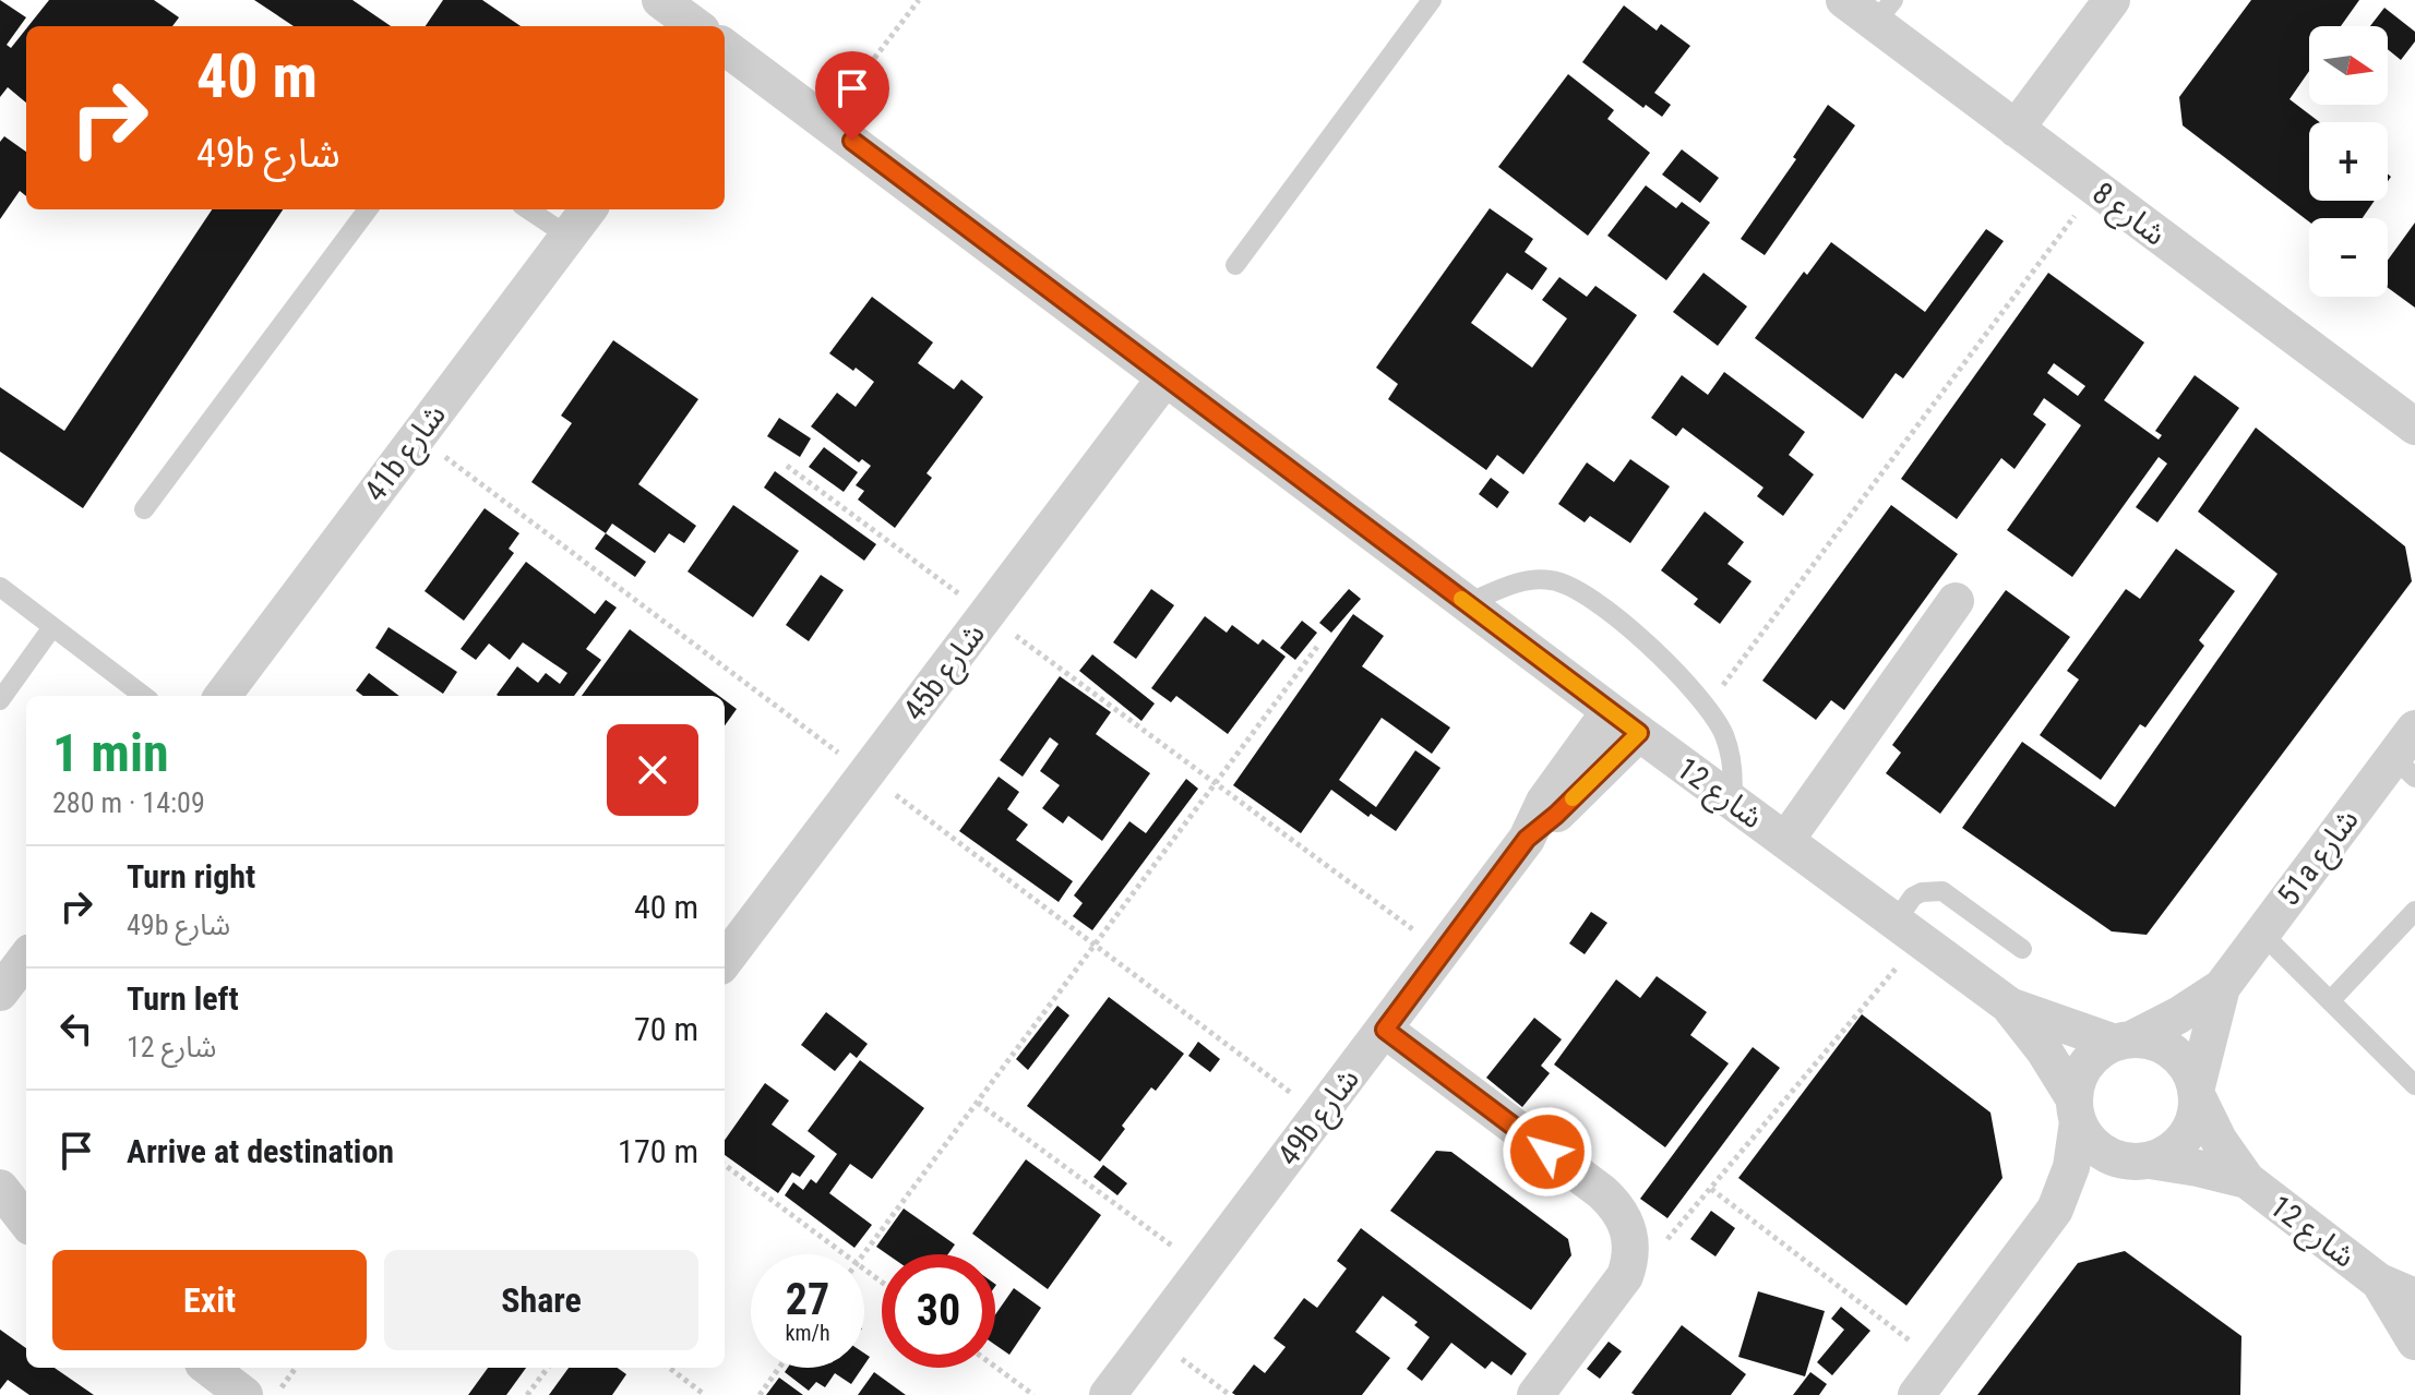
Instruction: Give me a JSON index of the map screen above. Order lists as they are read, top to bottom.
{
  "streets": {
    "street": [
      "شارع 8",
      "41b شارع",
      "45b شارع",
      "شارع 12",
      "51a شارع",
      "49b شارع"
    ]
  },
  "crossings": [
    ["45b شارع", "شارع 12"],
    ["شارع 12", "51a شارع"],
    ["شارع 12", "49b شارع"]
  ],
  "north": "right",
  "page": {
    "map_buttons": ["+", "−"],
    "turn": ["40 m", "49b شارع"],
    "heading": ["1 min", "280 m · 14:09"],
    "list": [
      {
        "name": "Turn right",
        "note": "49b شارع",
        "value": "40 m"
      },
      {
        "name": "Turn left",
        "note": "شارع 12",
        "value": "70 m"
      },
      {
        "name": "Arrive at destination",
        "value": "170 m"
      }
    ],
    "buttons": ["Exit", "Share"],
    "speed": "27 km/h",
    "limit": "30"
  }
}
